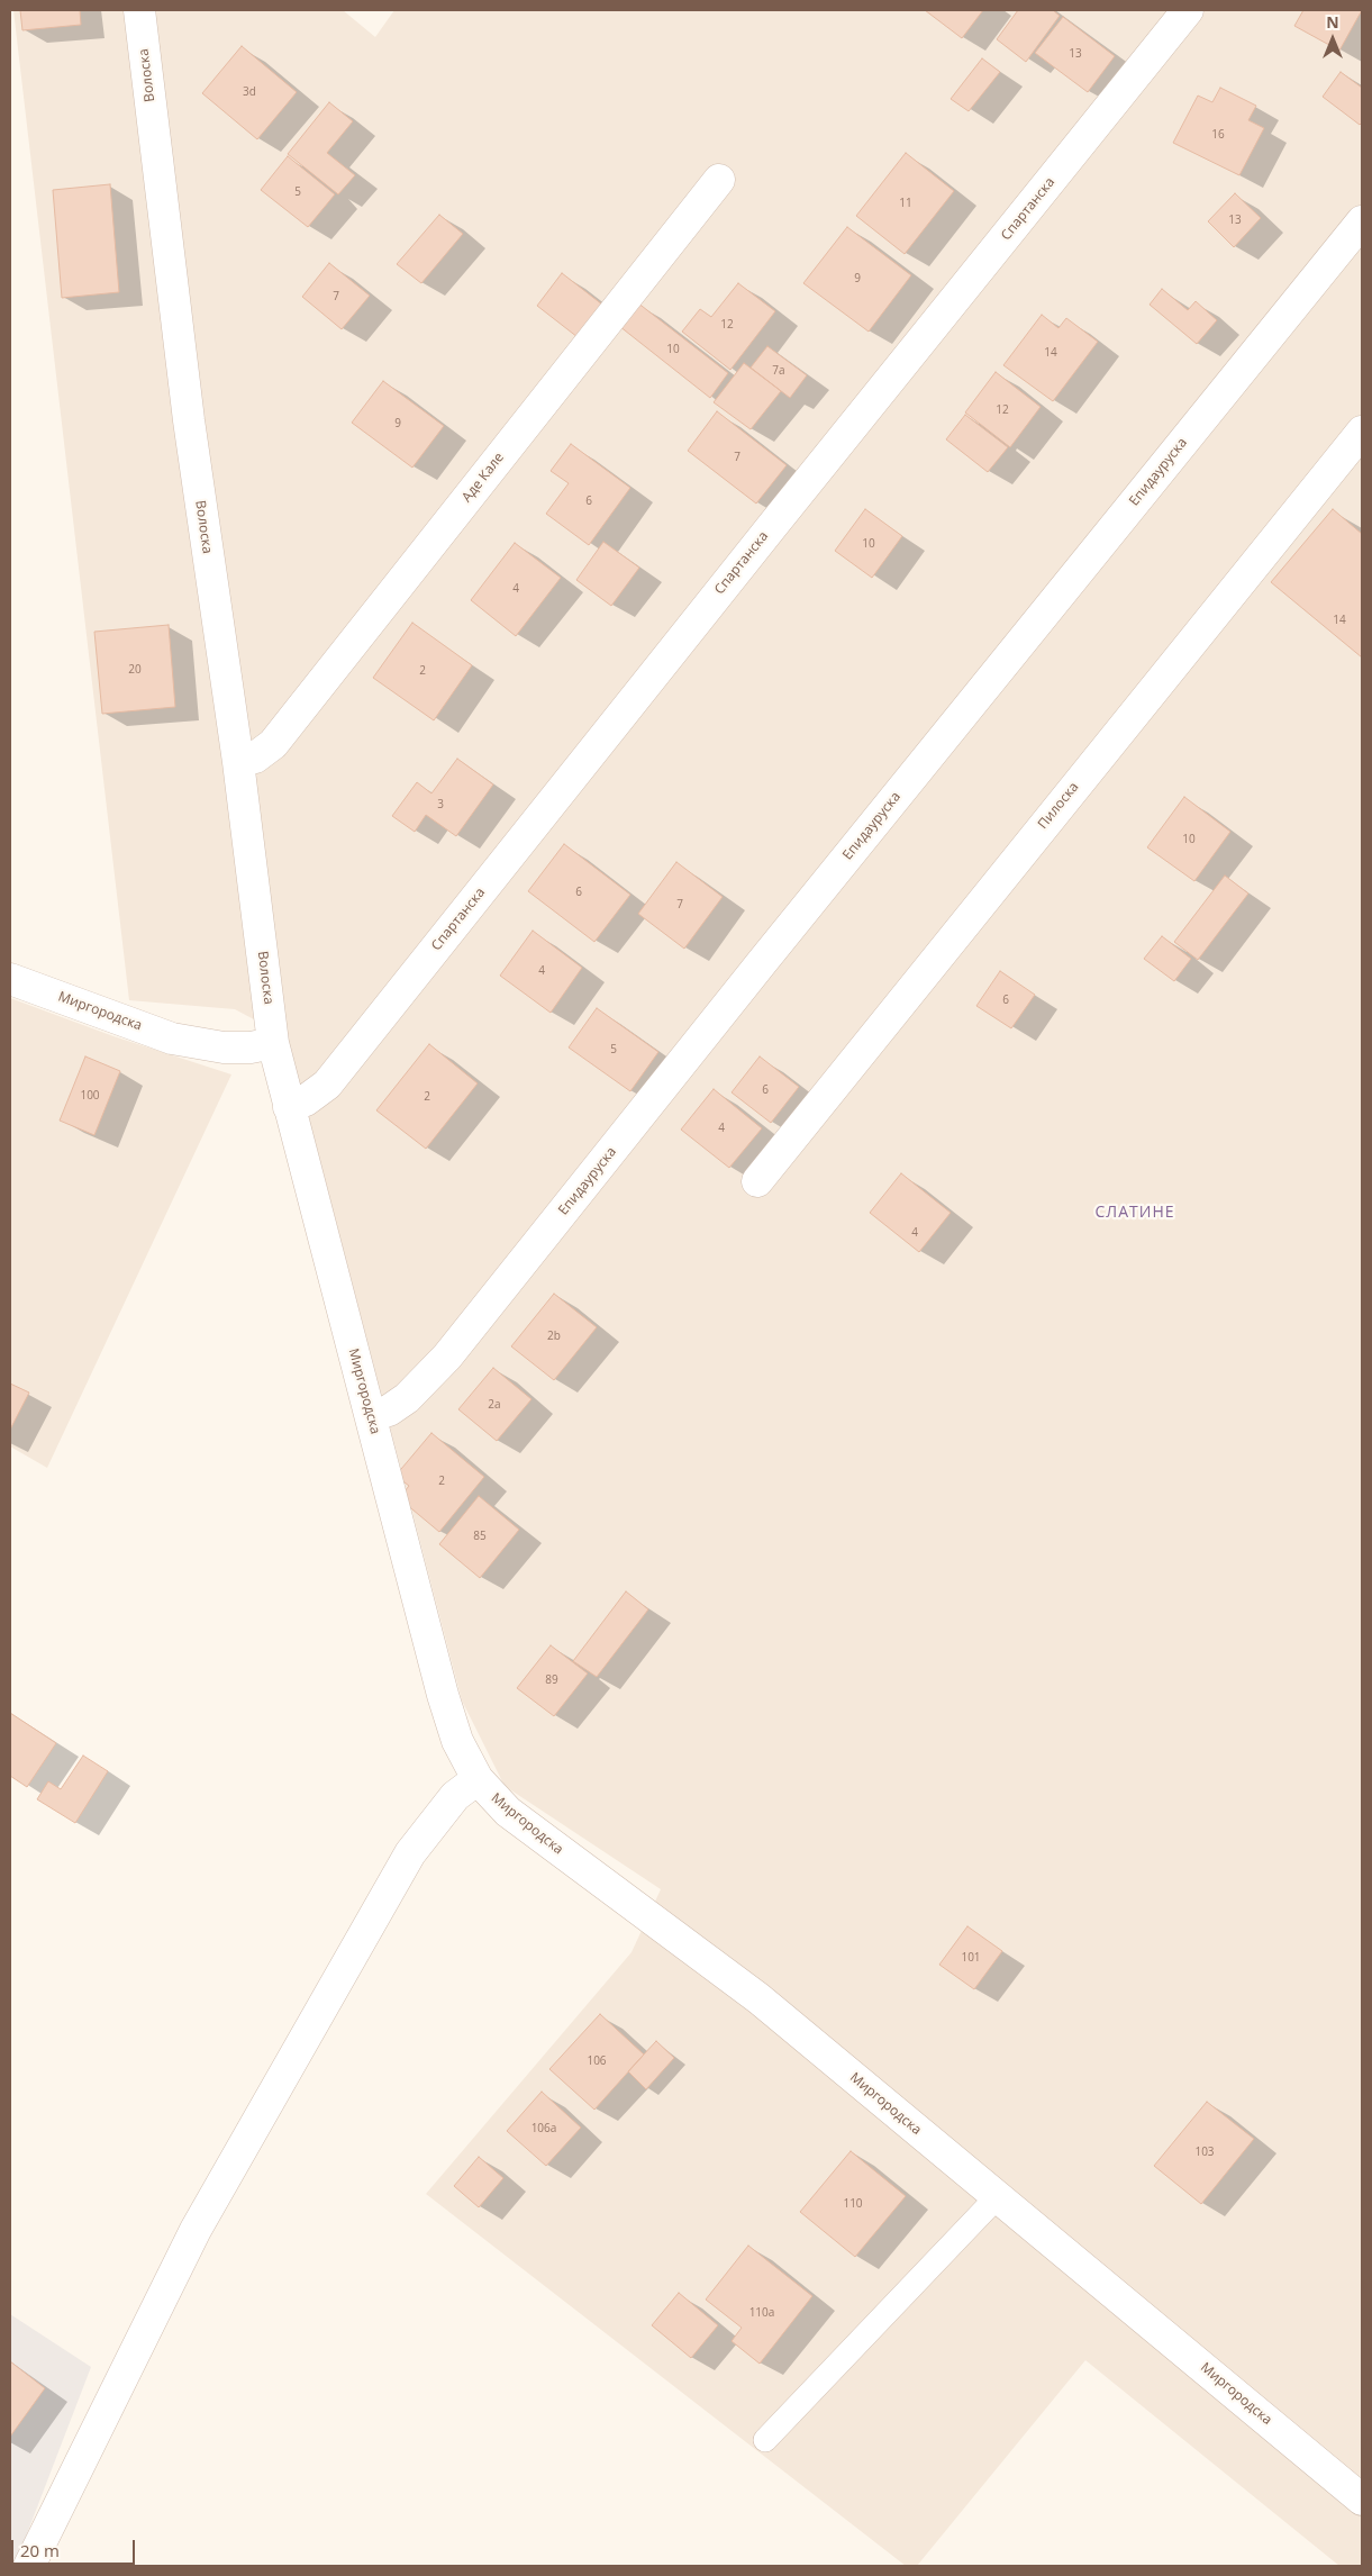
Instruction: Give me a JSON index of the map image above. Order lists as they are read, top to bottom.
{
  "streets": {
    "street": [
      "Волоска",
      "Спартанска",
      "Епидауруска",
      "Аде Кале",
      "Пилоска",
      "Миргородска"
    ]
  },
  "crossings": [
    ["Волоска", "Аде Кале"],
    ["Волоска", "Миргородска"],
    ["Спартанска", "Миргородска"],
    ["Епидауруска", "Миргородска"]
  ],
  "districts": ["СЛАТИНЕ"],
  "house_numbers": [
    "13",
    "3d",
    "16",
    "5",
    "11",
    "13",
    "9",
    "7",
    "12",
    "10",
    "14",
    "7a",
    "12",
    "9",
    "7",
    "6",
    "10",
    "4",
    "14",
    "20",
    "2",
    "3",
    "10",
    "6",
    "7",
    "4",
    "6",
    "5",
    "6",
    "100",
    "2",
    "4",
    "4",
    "2b",
    "2a",
    "2",
    "85",
    "89",
    "101",
    "106",
    "106a",
    "103",
    "110",
    "110a"
  ],
  "scale_bar": "20 m",
  "north": "top"
}
